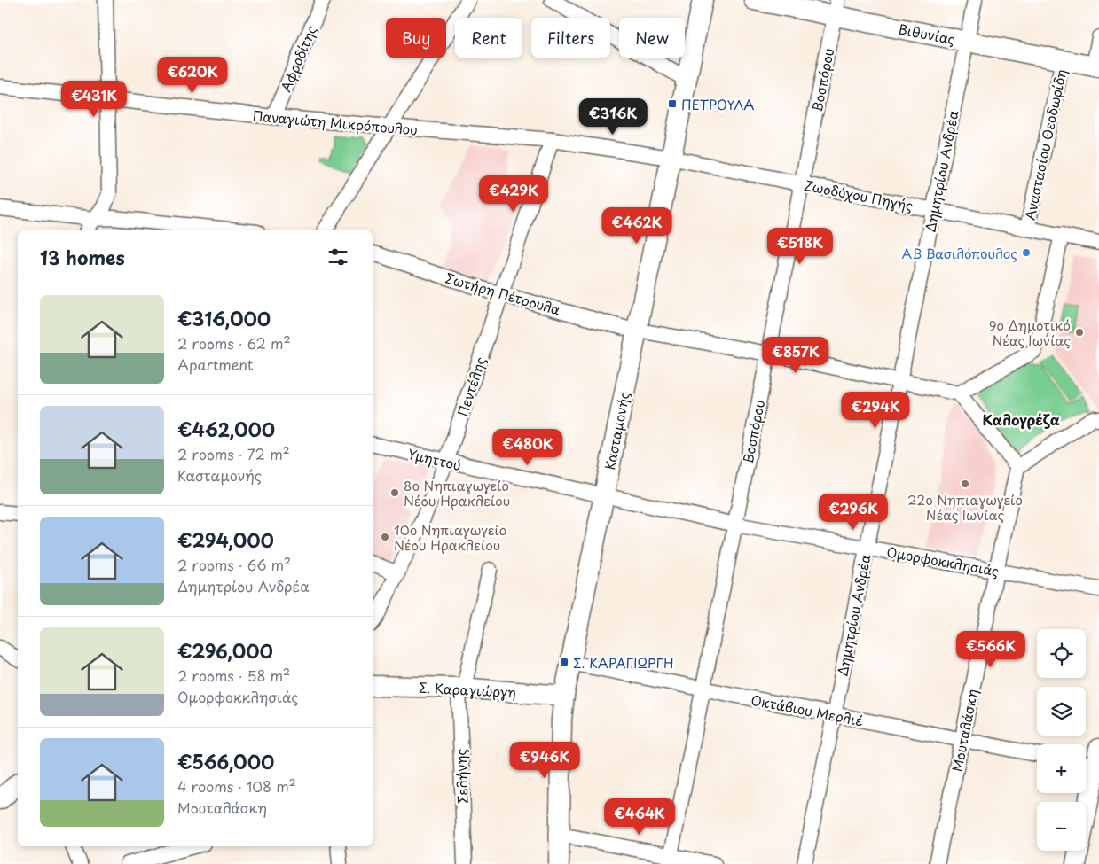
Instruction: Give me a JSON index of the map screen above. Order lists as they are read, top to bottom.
{
  "streets": {
    "street": [
      "Βιθυνίας",
      "Αφροδίτης",
      "Βοσπόρου",
      "Παναγιώτη Μικρόπουλου",
      "Αναστασίου Θεοδωρίδη",
      "Δημητρίου Ανδρέα",
      "Ζωοδόχου Πηγής",
      "Σωτήρη Πέτρουλα",
      "Πεντέλης",
      "Κασταμονής",
      "Υμηττού",
      "Ομορφοκκλησιάς",
      "Σ. Καραγιώργη",
      "Οκτάβιου Μερλιέ",
      "Μουταλάσκη",
      "Σελήνης"
    ]
  },
  "crossings": [
    ["Βιθυνίας", "Βοσπόρου"],
    ["Βιθυνίας", "Αναστασίου Θεοδωρίδη"],
    ["Βιθυνίας", "Δημητρίου Ανδρέα"],
    ["Αφροδίτης", "Παναγιώτη Μικρόπουλου"],
    ["Βοσπόρου", "Ζωοδόχου Πηγής"],
    ["Βοσπόρου", "Σωτήρη Πέτρουλα"],
    ["Βοσπόρου", "Ομορφοκκλησιάς"],
    ["Βοσπόρου", "Οκτάβιου Μερλιέ"],
    ["Παναγιώτη Μικρόπουλου", "Ζωοδόχου Πηγής"],
    ["Παναγιώτη Μικρόπουλου", "Πεντέλης"],
    ["Παναγιώτη Μικρόπουλου", "Κασταμονής"],
    ["Αναστασίου Θεοδωρίδη", "Ζωοδόχου Πηγής"],
    ["Δημητρίου Ανδρέα", "Ζωοδόχου Πηγής"],
    ["Δημητρίου Ανδρέα", "Σωτήρη Πέτρουλα"],
    ["Δημητρίου Ανδρέα", "Ομορφοκκλησιάς"],
    ["Δημητρίου Ανδρέα", "Οκτάβιου Μερλιέ"],
    ["Ζωοδόχου Πηγής", "Κασταμονής"],
    ["Σωτήρη Πέτρουλα", "Πεντέλης"],
    ["Σωτήρη Πέτρουλα", "Κασταμονής"],
    ["Πεντέλης", "Υμηττού"],
    ["Κασταμονής", "Υμηττού"],
    ["Κασταμονής", "Ομορφοκκλησιάς"],
    ["Κασταμονής", "Σ. Καραγιώργη"],
    ["Κασταμονής", "Οκτάβιου Μερλιέ"],
    ["Υμηττού", "Ομορφοκκλησιάς"],
    ["Ομορφοκκλησιάς", "Μουταλάσκη"],
    ["Σ. Καραγιώργη", "Σελήνης"],
    ["Οκτάβιου Μερλιέ", "Μουταλάσκη"]
  ],
  "districts": ["Καλογρέζα"],
  "places": {
    "transit": ["ΠΕΤΡΟΥΛΑ", "Σ. ΚΑΡΑΓΙΩΡΓΗ"],
    "other": [
      "ΑΒ Βασιλόπουλος",
      "9ο Δημοτικό Νέας Ιωνίας",
      "22ο Νηπιαγωγείο Νέας Ιωνίας",
      "8ο Νηπιαγωγείο Νέου Ηρακλείου",
      "10ο Νηπιαγωγείο Νέου Ηρακλείου"
    ]
  },
  "page": {
    "chip": [
      "Buy",
      "Rent",
      "Filters",
      "New"
    ],
    "price": [
      "€620K",
      "€431K",
      "€316K",
      "€429K",
      "€462K",
      "€518K",
      "€857K",
      "€294K",
      "€480K",
      "€296K",
      "€566K",
      "€946K",
      "€464K"
    ],
    "heading": "13 homes",
    "list": [
      {
        "name": "€316,000",
        "note": "2 rooms · 62 m² · Apartment"
      },
      {
        "name": "€462,000",
        "note": "2 rooms · 72 m² · Κασταμονής"
      },
      {
        "name": "€294,000",
        "note": "2 rooms · 66 m² · Δημητρίου Ανδρέα"
      },
      {
        "name": "€296,000",
        "note": "2 rooms · 58 m² · Ομορφοκκλησιάς"
      },
      {
        "name": "€566,000",
        "note": "4 rooms · 108 m² · Μουταλάσκη"
      }
    ],
    "map_buttons": ["+", "−"]
  }
}
